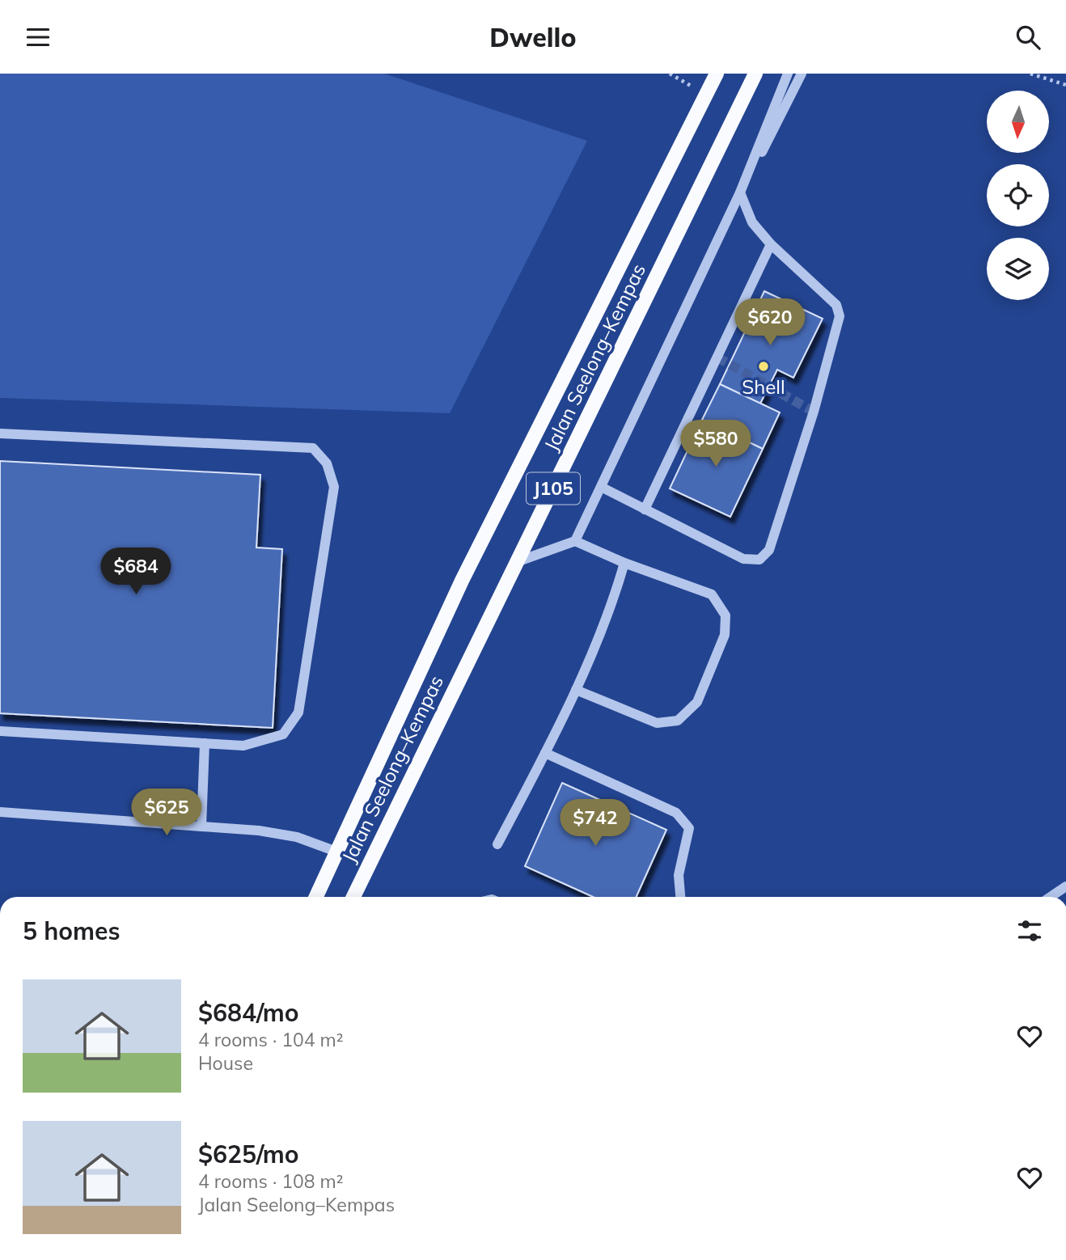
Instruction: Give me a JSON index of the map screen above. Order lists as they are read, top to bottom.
{
  "streets": {
    "main road": ["Jalan Seelong–Kempas", "J105"]
  },
  "places": ["Shell"],
  "north": "bottom",
  "page": {
    "header": "Dwello",
    "price": [
      "$620",
      "$580",
      "$684",
      "$625",
      "$742"
    ],
    "heading": "5 homes",
    "list": [
      {
        "name": "$684/mo",
        "note": "4 rooms · 104 m² · House"
      },
      {
        "name": "$625/mo",
        "note": "4 rooms · 108 m² · Jalan Seelong–Kempas"
      }
    ]
  }
}
